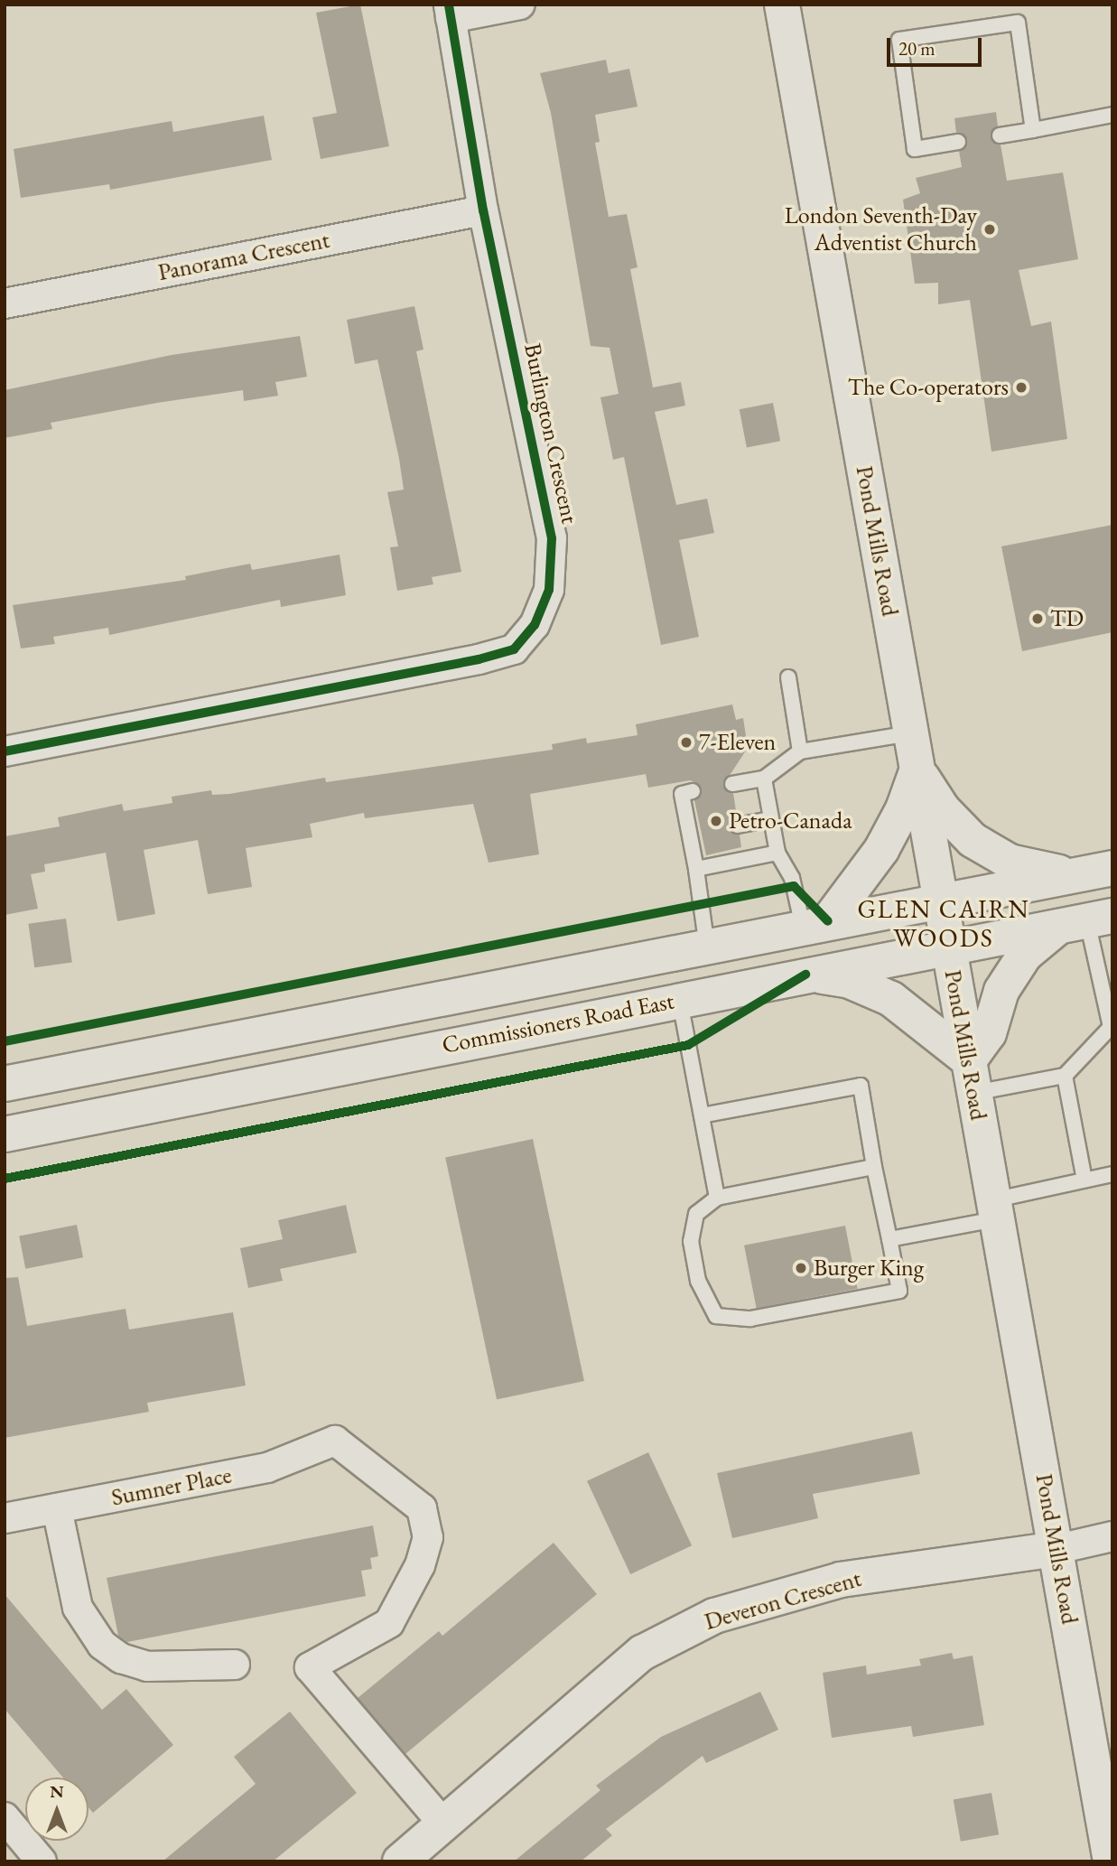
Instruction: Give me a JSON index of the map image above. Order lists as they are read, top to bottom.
{
  "streets": {
    "main road": ["Pond Mills Road", "Commissioners Road East", "Deveron Crescent"],
    "street": ["Panorama Crescent", "Burlington Crescent", "Sumner Place"]
  },
  "crossings": [
    ["Panorama Crescent", "Burlington Crescent"],
    ["Pond Mills Road", "Commissioners Road East"],
    ["Pond Mills Road", "Deveron Crescent"],
    ["Sumner Place", "Deveron Crescent"]
  ],
  "districts": ["GLEN CAIRN WOODS"],
  "places": [
    "London Seventh-Day Adventist Church",
    "The Co-operators",
    "TD",
    "7-Eleven",
    "Petro-Canada",
    "Burger King"
  ],
  "scale_bar": "20 m",
  "north": "top"
}
